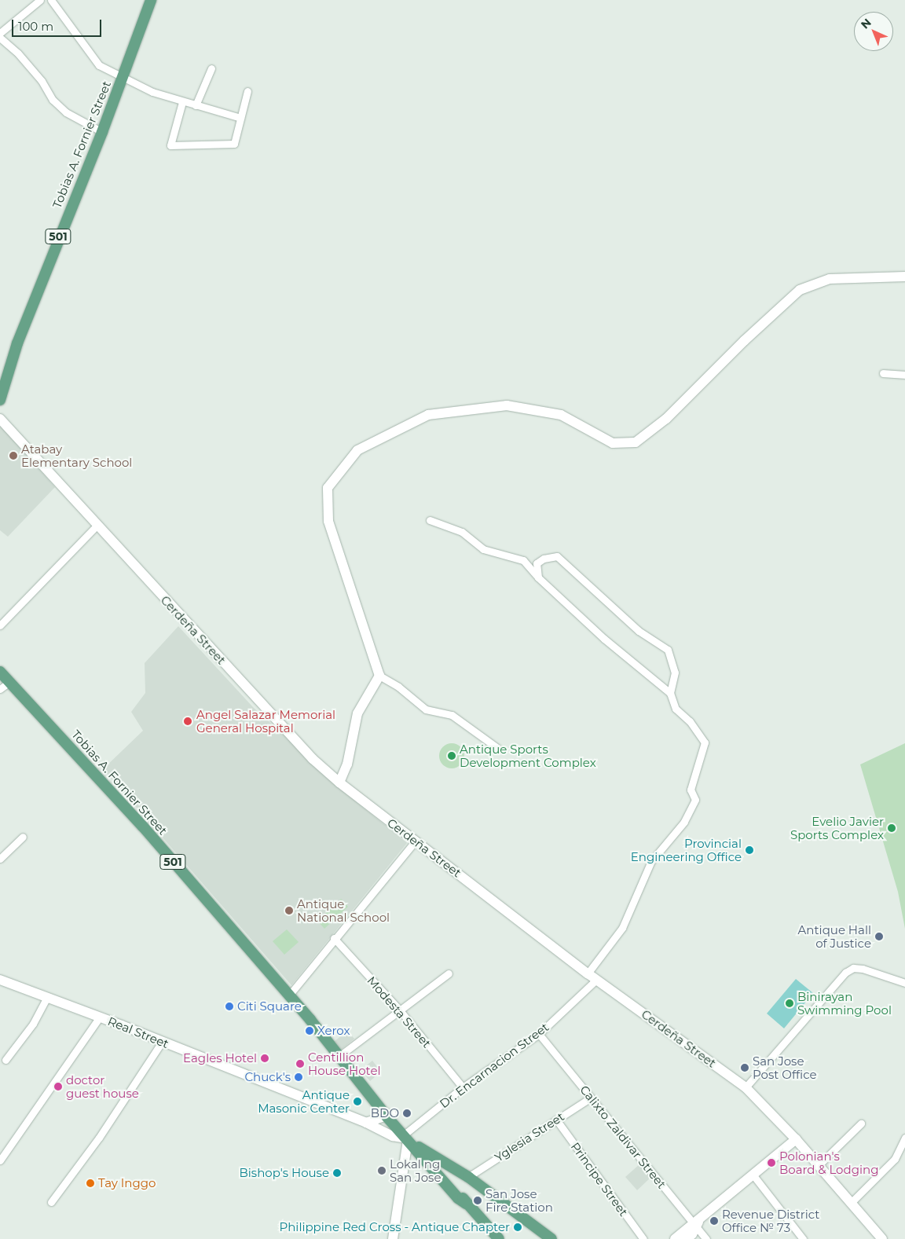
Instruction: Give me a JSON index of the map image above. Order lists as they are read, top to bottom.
{
  "streets": {
    "main road": [
      "Tobias A. Fornier Street",
      "501",
      "Cerdeña Street",
      "Real Street"
    ],
    "street": [
      "Modesta Street",
      "Dr. Encarnacion Street",
      "Yglesia Street",
      "Calixto Zaldivar Street",
      "Principe Street"
    ]
  },
  "crossings": [
    ["Tobias A. Fornier Street", "501"],
    ["Tobias A. Fornier Street", "Real Street"],
    ["Tobias A. Fornier Street", "Dr. Encarnacion Street"],
    ["Cerdeña Street", "Dr. Encarnacion Street"],
    ["Modesta Street", "Dr. Encarnacion Street"],
    ["Real Street", "Dr. Encarnacion Street"],
    ["Dr. Encarnacion Street", "Calixto Zaldivar Street"],
    ["Yglesia Street", "Calixto Zaldivar Street"],
    ["Yglesia Street", "Principe Street"]
  ],
  "places": [
    "Atabay Elementary School",
    "Angel Salazar Memorial General Hospital",
    "Antique Sports Development Complex",
    "Evelio Javier Sports Complex",
    "Provincial Engineering Office",
    "Antique National School",
    "Antique Hall of Justice",
    "Binirayan Swimming Pool",
    "Citi Square",
    "Xerox",
    "Eagles Hotel",
    "Centillion House Hotel",
    "San Jose Post Office",
    "Chuck's",
    "doctor guest house",
    "Antique Masonic Center",
    "BDO",
    "Polonian's Board & Lodging",
    "Lokal ng San Jose",
    "Bishop's House",
    "Tay Inggo",
    "San Jose Fire Station",
    "Revenue District Office № 73",
    "Philippine Red Cross - Antique Chapter"
  ],
  "scale_bar": "100 m",
  "north": "top left"
}
